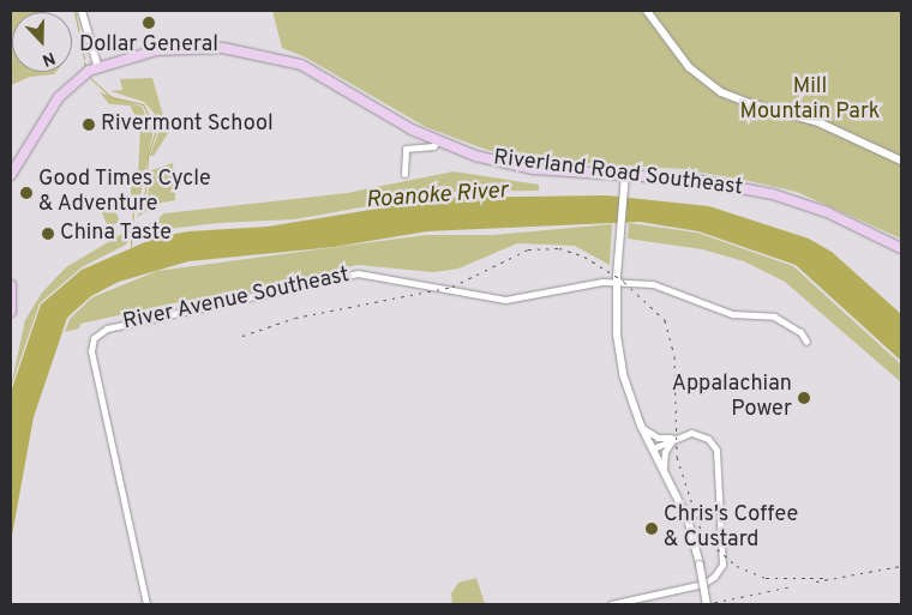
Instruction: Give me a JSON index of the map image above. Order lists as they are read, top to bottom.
{
  "streets": {
    "main road": ["Riverland Road Southeast"],
    "street": ["River Avenue Southeast"]
  },
  "water": ["Roanoke River"],
  "parks": ["Mill Mountain Park"],
  "places": [
    "Dollar General",
    "Rivermont School",
    "Good Times Cycle & Adventure",
    "China Taste",
    "Appalachian Power",
    "Chris's Coffee & Custard"
  ],
  "north": "bottom"
}
